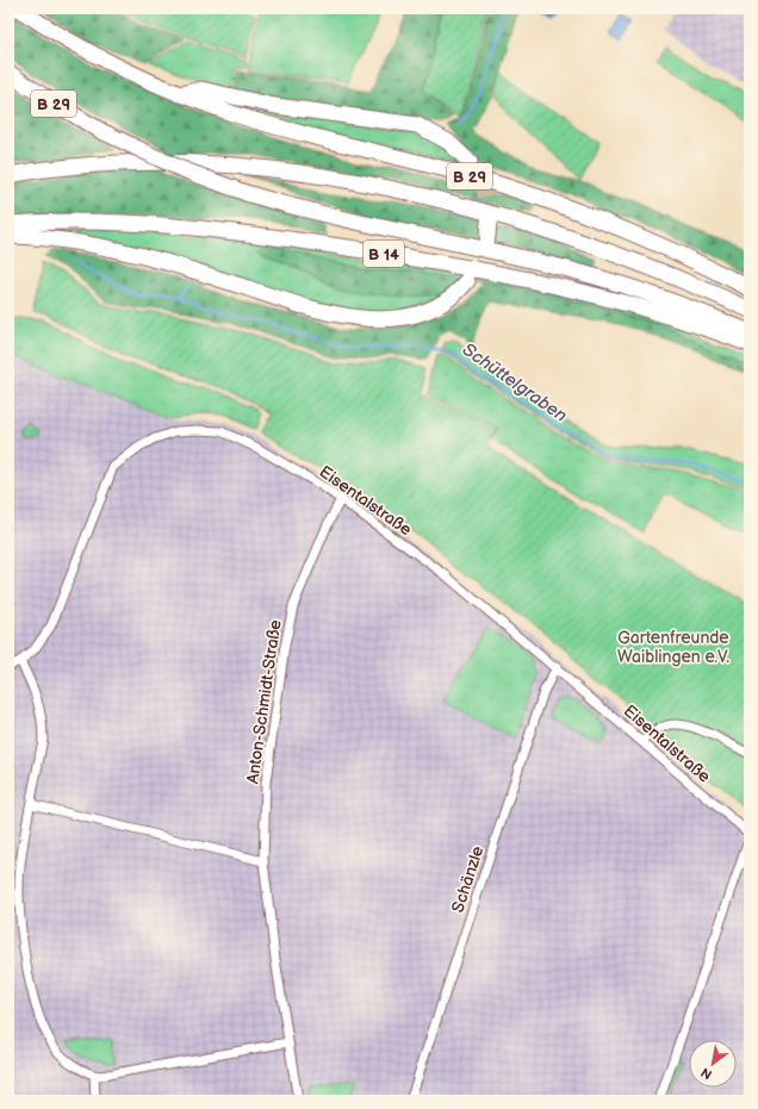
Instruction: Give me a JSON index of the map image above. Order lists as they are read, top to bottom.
{
  "streets": {
    "highway": ["B 29", "B 14"],
    "street": ["Eisentalstraße", "Anton-Schmidt-Straße", "Schänzle"]
  },
  "crossings": [
    ["Eisentalstraße", "Anton-Schmidt-Straße"],
    ["Eisentalstraße", "Schänzle"]
  ],
  "water": ["Schüttelgraben"],
  "parks": ["Gartenfreunde Waiblingen e.V."],
  "north": "bottom left"
}
